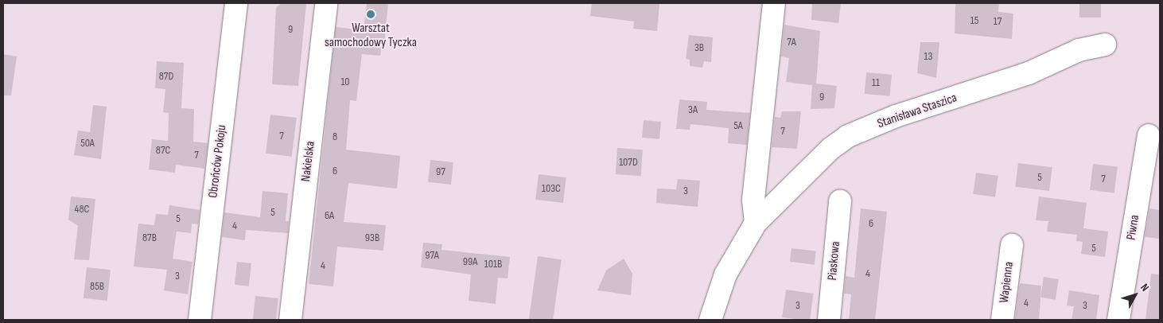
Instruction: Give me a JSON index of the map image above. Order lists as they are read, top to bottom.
{
  "streets": {
    "street": [
      "Stanisława Staszica",
      "Obrońców Pokoju",
      "Nakielska",
      "Piwna",
      "Piaskowa",
      "Wapienna"
    ]
  },
  "places": ["Warsztat samochodowy Tyczka"],
  "house_numbers": [
    "15",
    "17",
    "9",
    "7A",
    "3B",
    "13",
    "87D",
    "10",
    "11",
    "9",
    "3A",
    "5A",
    "7",
    "7",
    "8",
    "50A",
    "87C",
    "7",
    "107D",
    "6",
    "97",
    "5",
    "7",
    "103C",
    "3",
    "48C",
    "5",
    "6A",
    "5",
    "6",
    "4",
    "87B",
    "93B",
    "5",
    "97A",
    "99A",
    "101B",
    "4",
    "4",
    "3",
    "85B",
    "4",
    "3",
    "3"
  ],
  "north": "top right"
}
